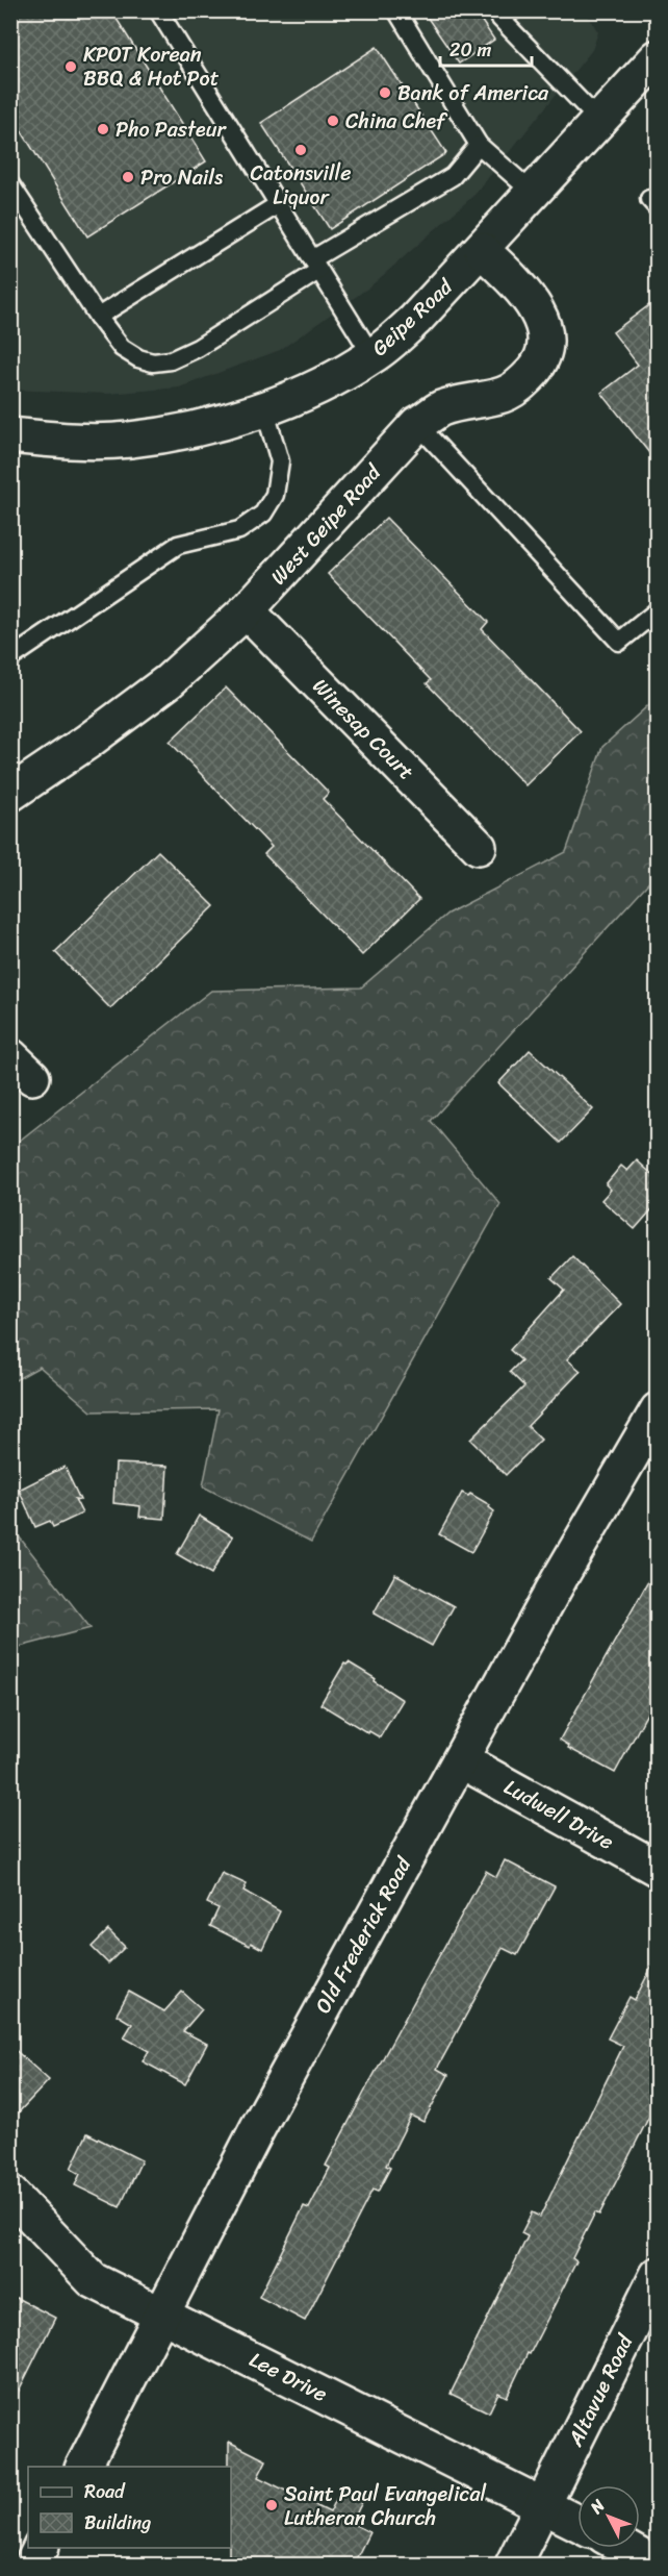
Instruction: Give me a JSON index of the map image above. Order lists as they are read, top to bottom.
{
  "streets": {
    "street": [
      "Geipe Road",
      "West Geipe Road",
      "Winesap Court",
      "Ludwell Drive",
      "Old Frederick Road",
      "Lee Drive",
      "Altavue Road"
    ]
  },
  "crossings": [
    ["Geipe Road", "West Geipe Road"],
    ["West Geipe Road", "Winesap Court"],
    ["Ludwell Drive", "Old Frederick Road"],
    ["Old Frederick Road", "Lee Drive"],
    ["Lee Drive", "Altavue Road"]
  ],
  "places": [
    "KPOT Korean BBQ & Hot Pot",
    "Bank of America",
    "China Chef",
    "Pho Pasteur",
    "Catonsville Liquor",
    "Pro Nails",
    "Saint Paul Evangelical Lutheran Church"
  ],
  "legend": ["Road", "Building"],
  "scale_bar": "20 m",
  "north": "top left"
}
